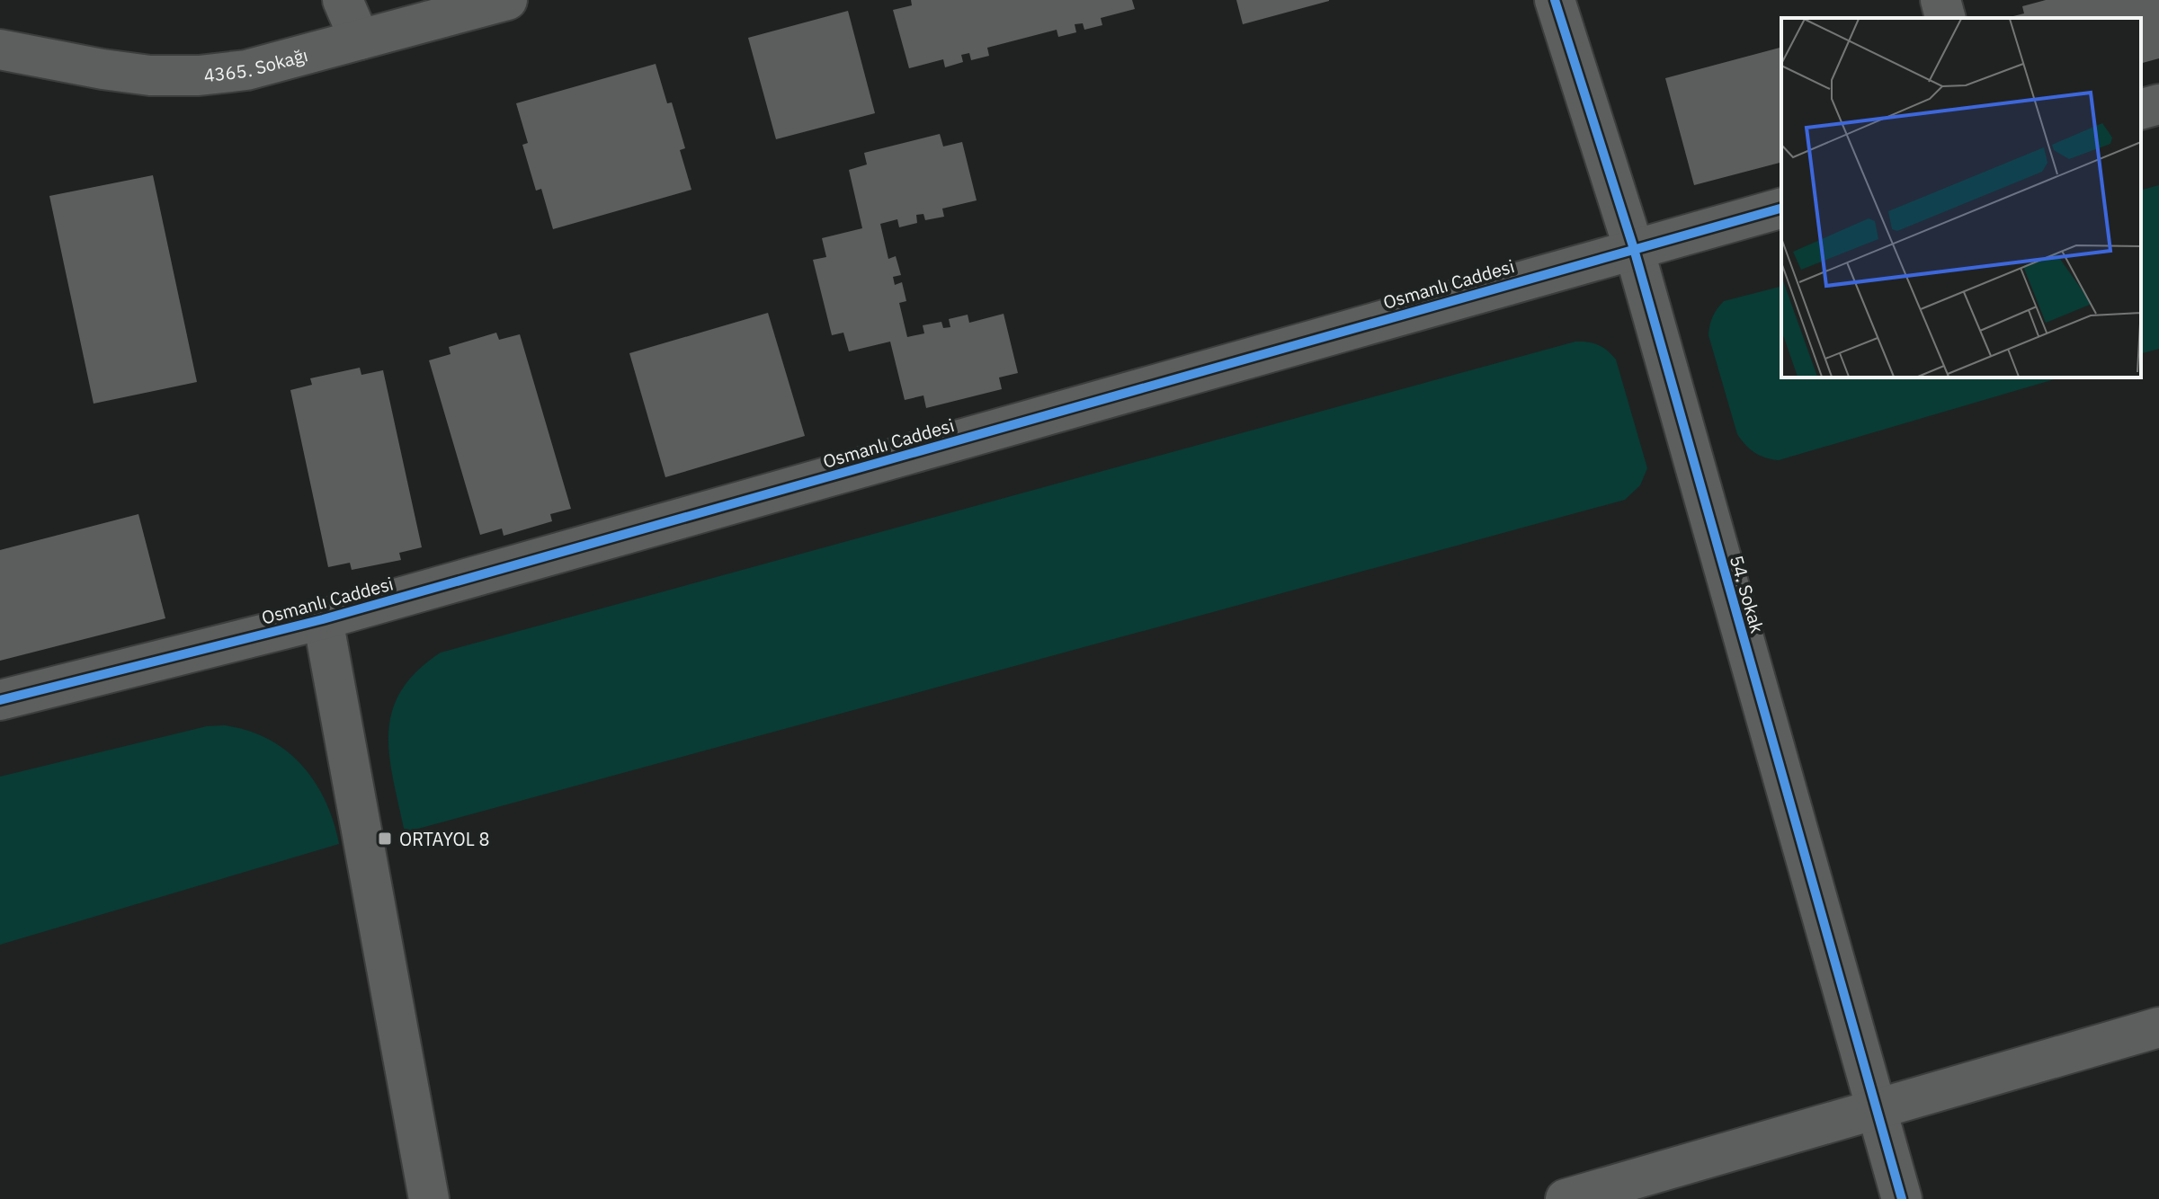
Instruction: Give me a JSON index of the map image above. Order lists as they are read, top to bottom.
{
  "streets": {
    "street": ["4365. Sokağı", "Osmanlı Caddesi", "54. Sokak"]
  },
  "crossings": [
    ["Osmanlı Caddesi", "54. Sokak"]
  ],
  "places": {
    "transit": ["ORTAYOL 8"]
  }
}
